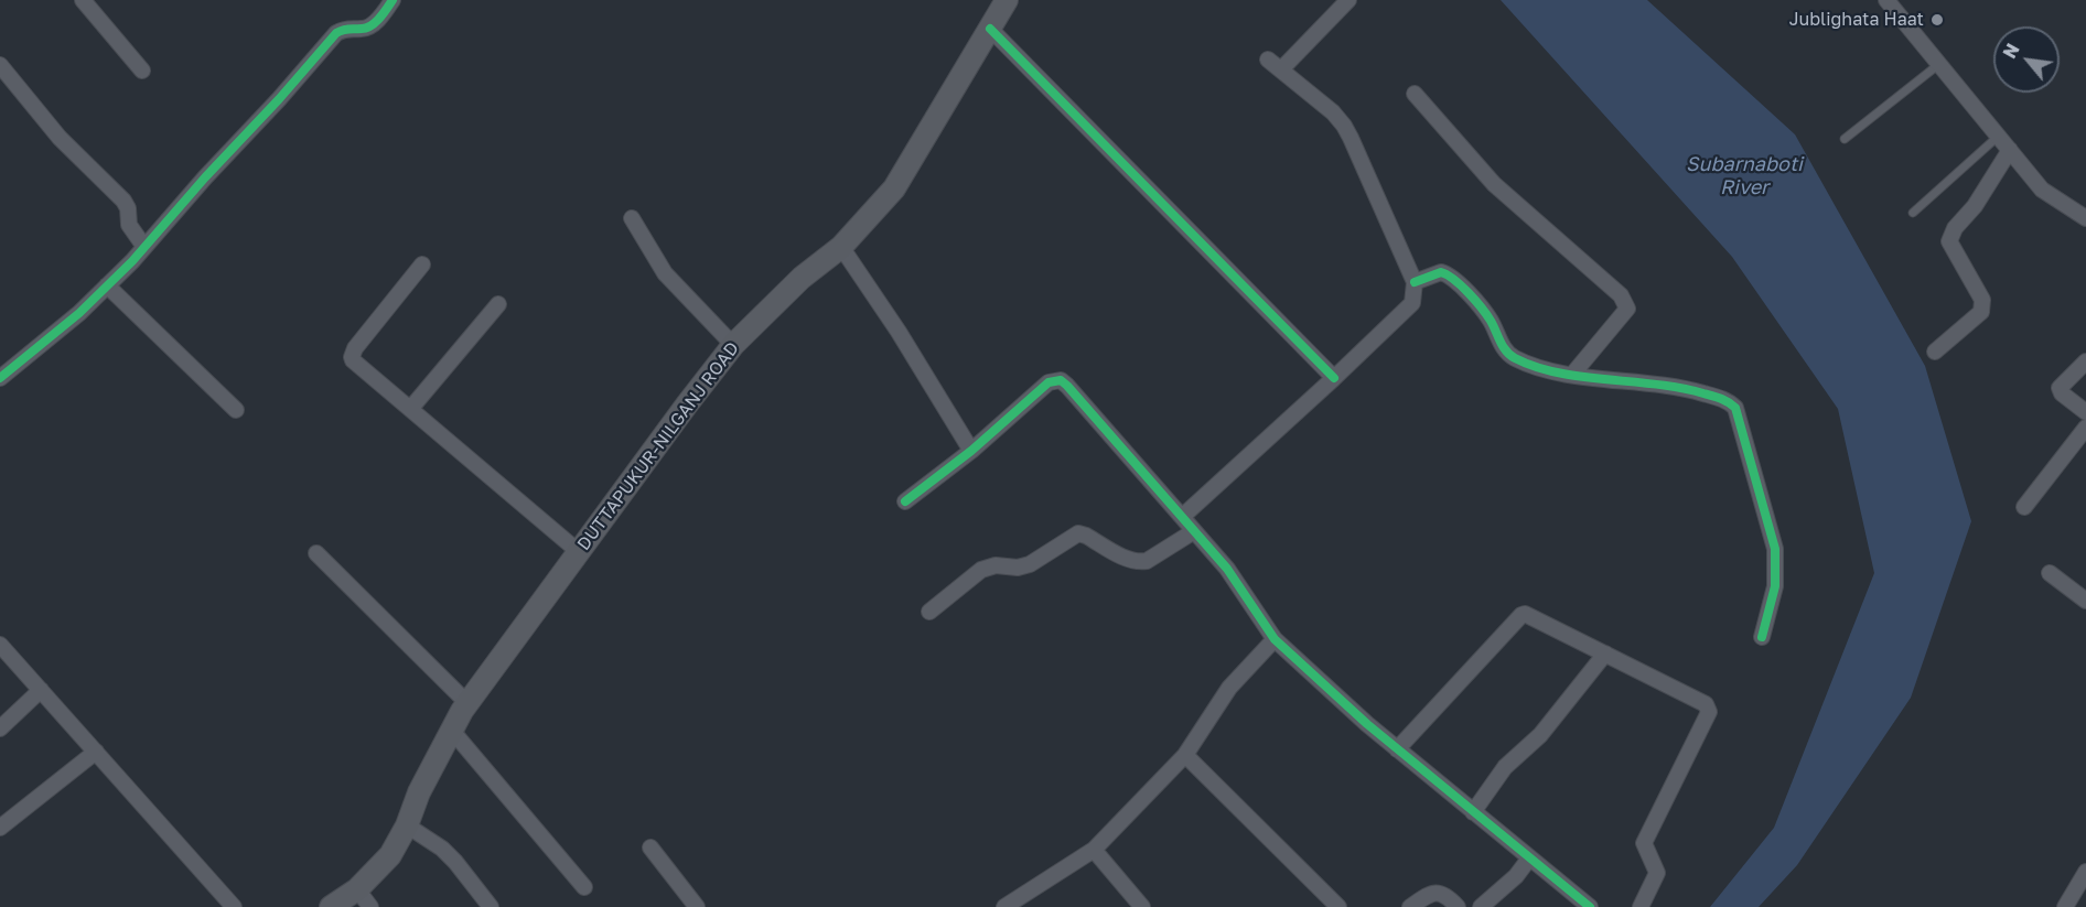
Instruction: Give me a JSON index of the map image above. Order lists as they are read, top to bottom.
{
  "streets": {
    "main road": ["DUTTAPUKUR-NILGANJ ROAD"]
  },
  "water": ["Subarnaboti River"],
  "places": ["Jublighata Haat"],
  "north": "top left"
}
